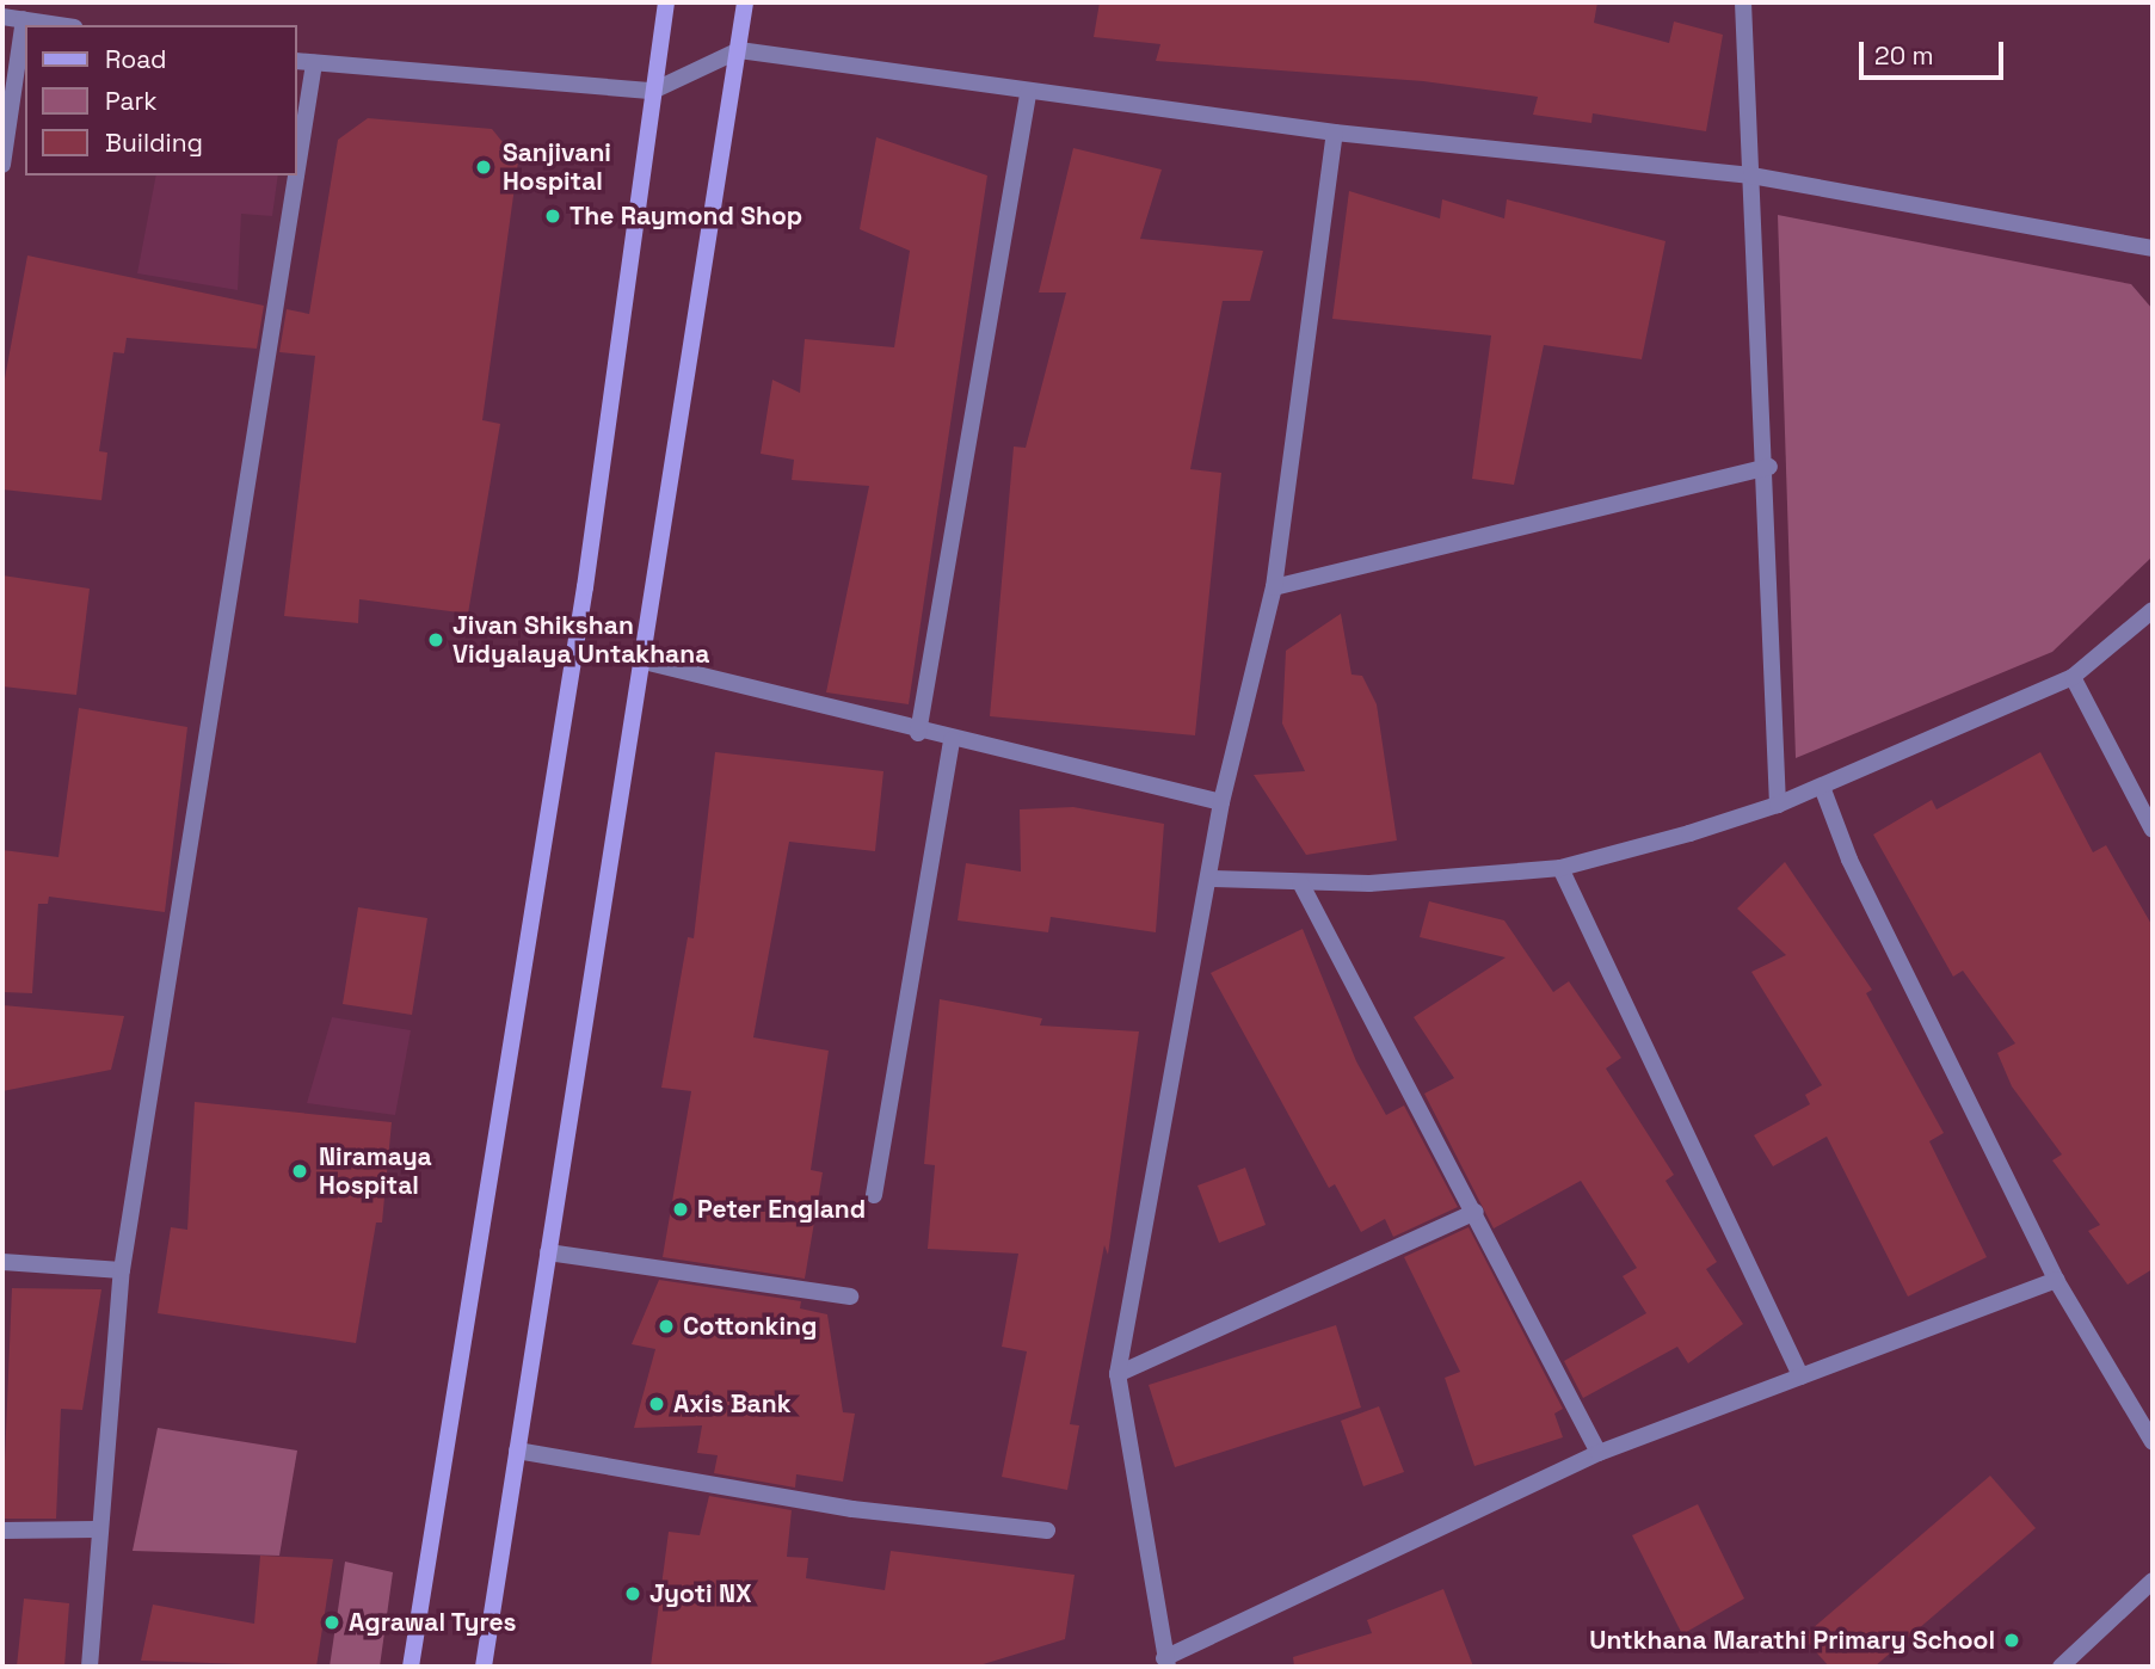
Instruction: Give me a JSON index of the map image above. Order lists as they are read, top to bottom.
{
  "places": [
    "Sanjivani Hospital",
    "The Raymond Shop",
    "Jivan Shikshan Vidyalaya Untakhana",
    "Niramaya Hospital",
    "Peter England",
    "Cottonking",
    "Axis Bank",
    "Jyoti NX",
    "Agrawal Tyres",
    "Untkhana Marathi Primary School"
  ],
  "legend": ["Road", "Park", "Building"],
  "scale_bar": "20 m"
}
